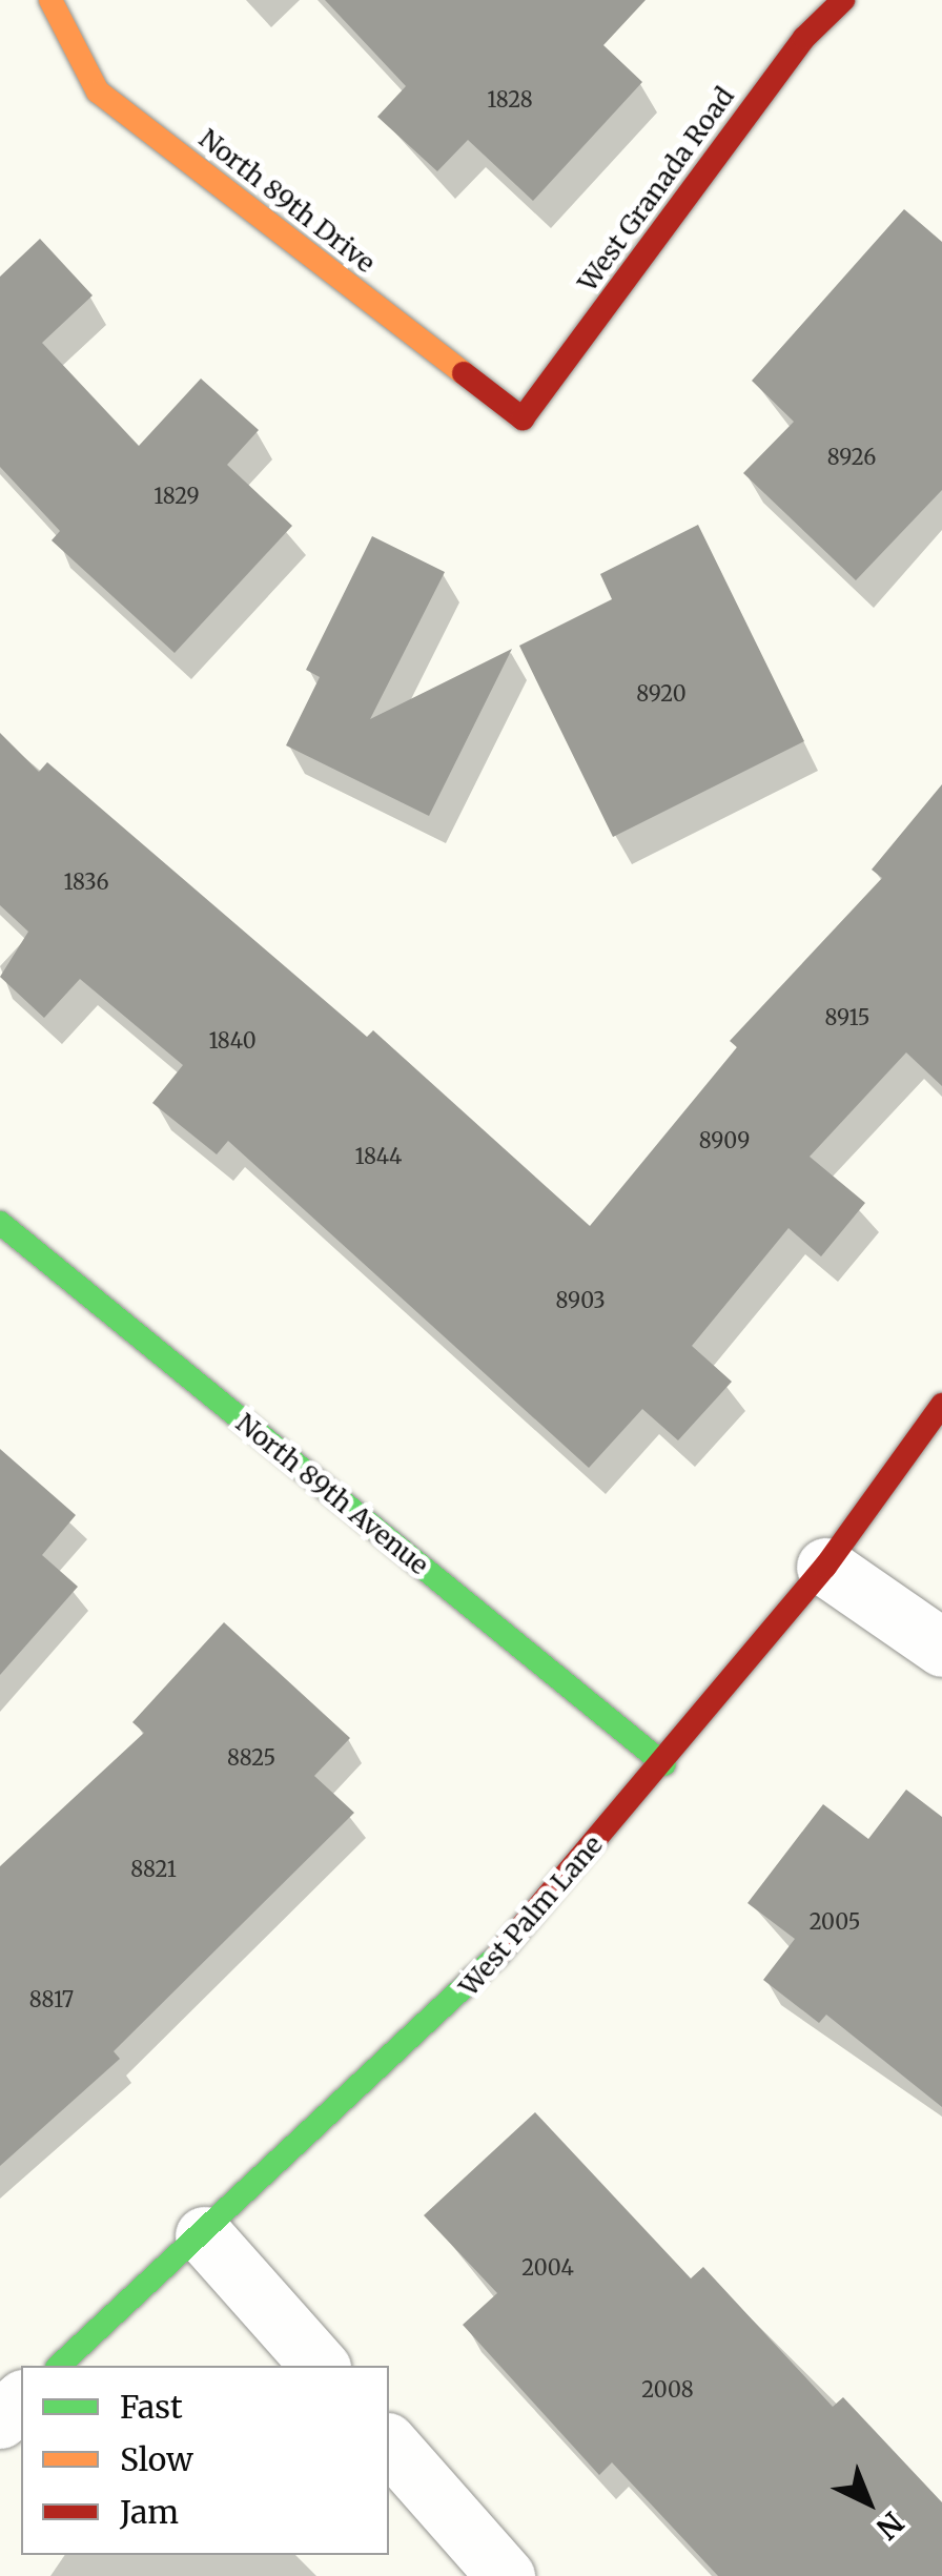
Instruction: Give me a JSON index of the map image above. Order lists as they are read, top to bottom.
{
  "streets": {
    "street": [
      "West Granada Road",
      "North 89th Drive",
      "North 89th Avenue",
      "West Palm Lane"
    ]
  },
  "crossings": [
    ["West Granada Road", "North 89th Drive"],
    ["North 89th Avenue", "West Palm Lane"]
  ],
  "house_numbers": [
    "1828",
    "8926",
    "1829",
    "8920",
    "1836",
    "8915",
    "1840",
    "8909",
    "1844",
    "8903",
    "8825",
    "8821",
    "2005",
    "8817",
    "2004",
    "2008"
  ],
  "legend": ["Fast", "Slow", "Jam"],
  "north": "bottom right"
}
